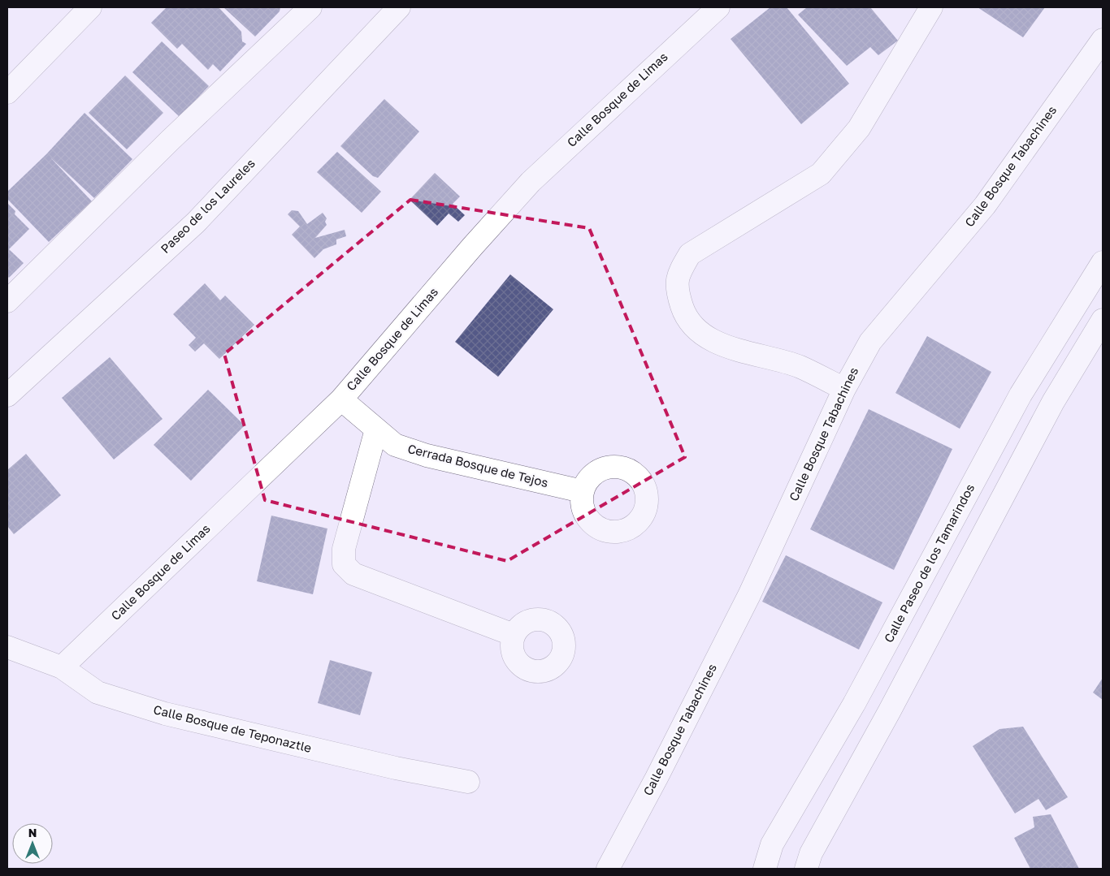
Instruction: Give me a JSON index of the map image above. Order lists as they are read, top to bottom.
{
  "streets": {
    "street": [
      "Calle Bosque de Limas",
      "Calle Bosque Tabachines",
      "Paseo de los Laureles",
      "Cerrada Bosque de Tejos",
      "Calle Paseo de los Tamarindos",
      "Calle Bosque de Teponaztle"
    ]
  },
  "crossings": [
    ["Calle Bosque de Limas", "Cerrada Bosque de Tejos"],
    ["Calle Bosque de Limas", "Calle Bosque de Teponaztle"]
  ],
  "north": "top"
}
